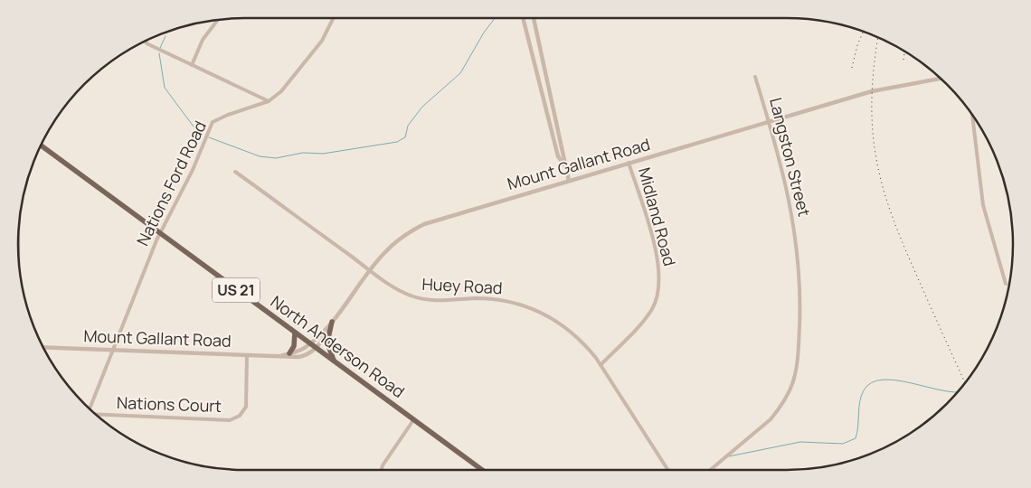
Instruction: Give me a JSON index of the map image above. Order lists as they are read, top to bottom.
{
  "streets": {
    "main road": ["US 21", "North Anderson Road"],
    "street": [
      "Langston Street",
      "Mount Gallant Road",
      "Nations Ford Road",
      "Midland Road",
      "Huey Road",
      "Nations Court"
    ]
  },
  "crossings": [
    ["Langston Street", "Mount Gallant Road"],
    ["Mount Gallant Road", "Nations Ford Road"],
    ["Mount Gallant Road", "Midland Road"],
    ["Mount Gallant Road", "Huey Road"],
    ["Mount Gallant Road", "North Anderson Road"],
    ["Mount Gallant Road", "Nations Court"],
    ["Nations Ford Road", "North Anderson Road"],
    ["Midland Road", "Huey Road"]
  ]
}
